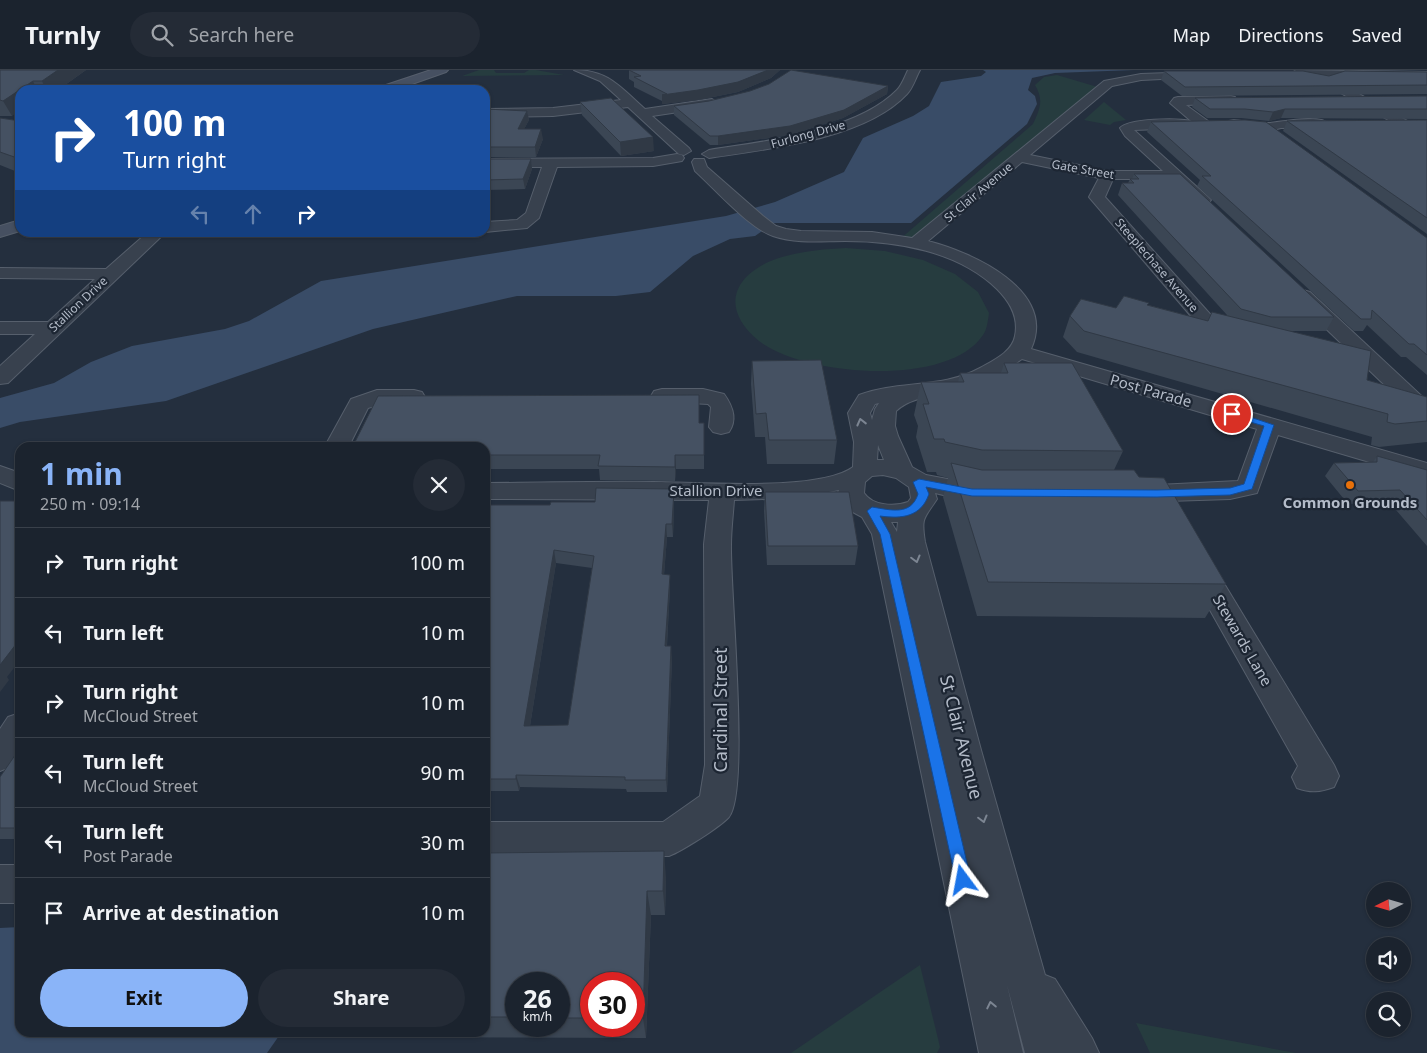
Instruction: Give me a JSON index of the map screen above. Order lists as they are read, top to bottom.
{
  "streets": {
    "street": [
      "Furlong Drive",
      "Gate Street",
      "St Clair Avenue",
      "Steeplechase Avenue",
      "Stallion Drive",
      "Post Parade",
      "Stewards Lane",
      "Cardinal Street"
    ]
  },
  "crossings": [
    ["Gate Street", "St Clair Avenue"],
    ["Gate Street", "Steeplechase Avenue"],
    ["St Clair Avenue", "Stallion Drive"],
    ["St Clair Avenue", "Post Parade"],
    ["Stallion Drive", "Cardinal Street"]
  ],
  "places": ["Common Grounds"],
  "north": "left",
  "page": {
    "header": "Turnly",
    "search": "Search here",
    "nav": ["Map", "Directions", "Saved"],
    "turn": ["100 m", "Turn right"],
    "heading": ["1 min", "250 m · 09:14"],
    "list": [
      {
        "name": "Turn right",
        "value": "100 m"
      },
      {
        "name": "Turn left",
        "value": "10 m"
      },
      {
        "name": "Turn right",
        "note": "McCloud Street",
        "value": "10 m"
      },
      {
        "name": "Turn left",
        "note": "McCloud Street",
        "value": "90 m"
      },
      {
        "name": "Turn left",
        "note": "Post Parade",
        "value": "30 m"
      },
      {
        "name": "Arrive at destination",
        "value": "10 m"
      }
    ],
    "buttons": ["Exit", "Share"],
    "speed": "26 km/h",
    "limit": "30"
  }
}
